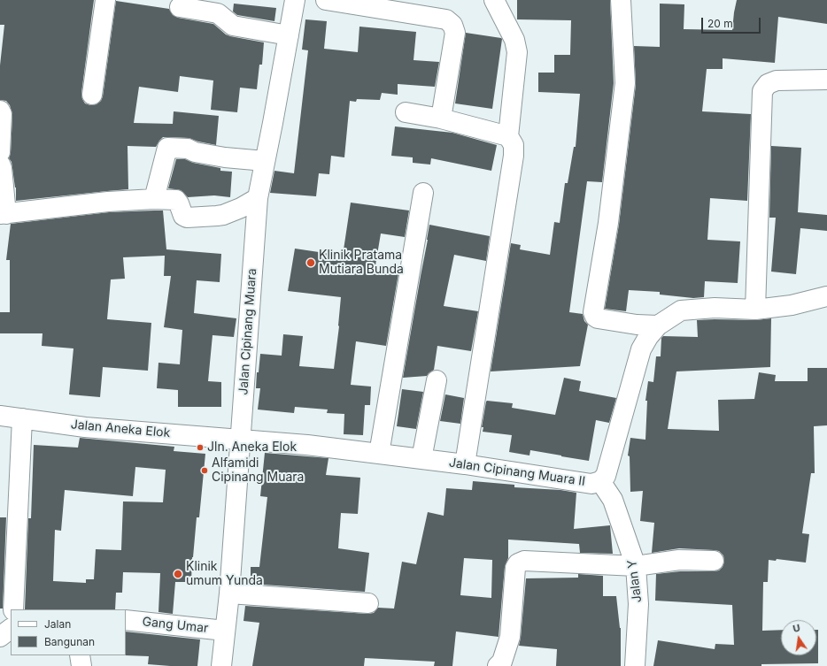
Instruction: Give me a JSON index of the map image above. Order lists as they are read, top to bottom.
{
  "streets": {
    "street": [
      "Jalan Cipinang Muara",
      "Jalan Aneka Elok",
      "Jalan Cipinang Muara II",
      "Jalan Y",
      "Gang Umar"
    ]
  },
  "crossings": [
    ["Jalan Cipinang Muara", "Jalan Aneka Elok"],
    ["Jalan Cipinang Muara", "Jalan Cipinang Muara II"],
    ["Jalan Cipinang Muara", "Gang Umar"],
    ["Jalan Aneka Elok", "Jalan Cipinang Muara II"],
    ["Jalan Cipinang Muara II", "Jalan Y"]
  ],
  "places": [
    "Klinik Pratama Mutiara Bunda",
    "Jln. Aneka Elok",
    "Alfamidi Cipinang Muara",
    "Klinik umum Yunda"
  ],
  "legend": ["Jalan", "Bangunan"],
  "scale_bar": "20 m",
  "north": "top"
}
